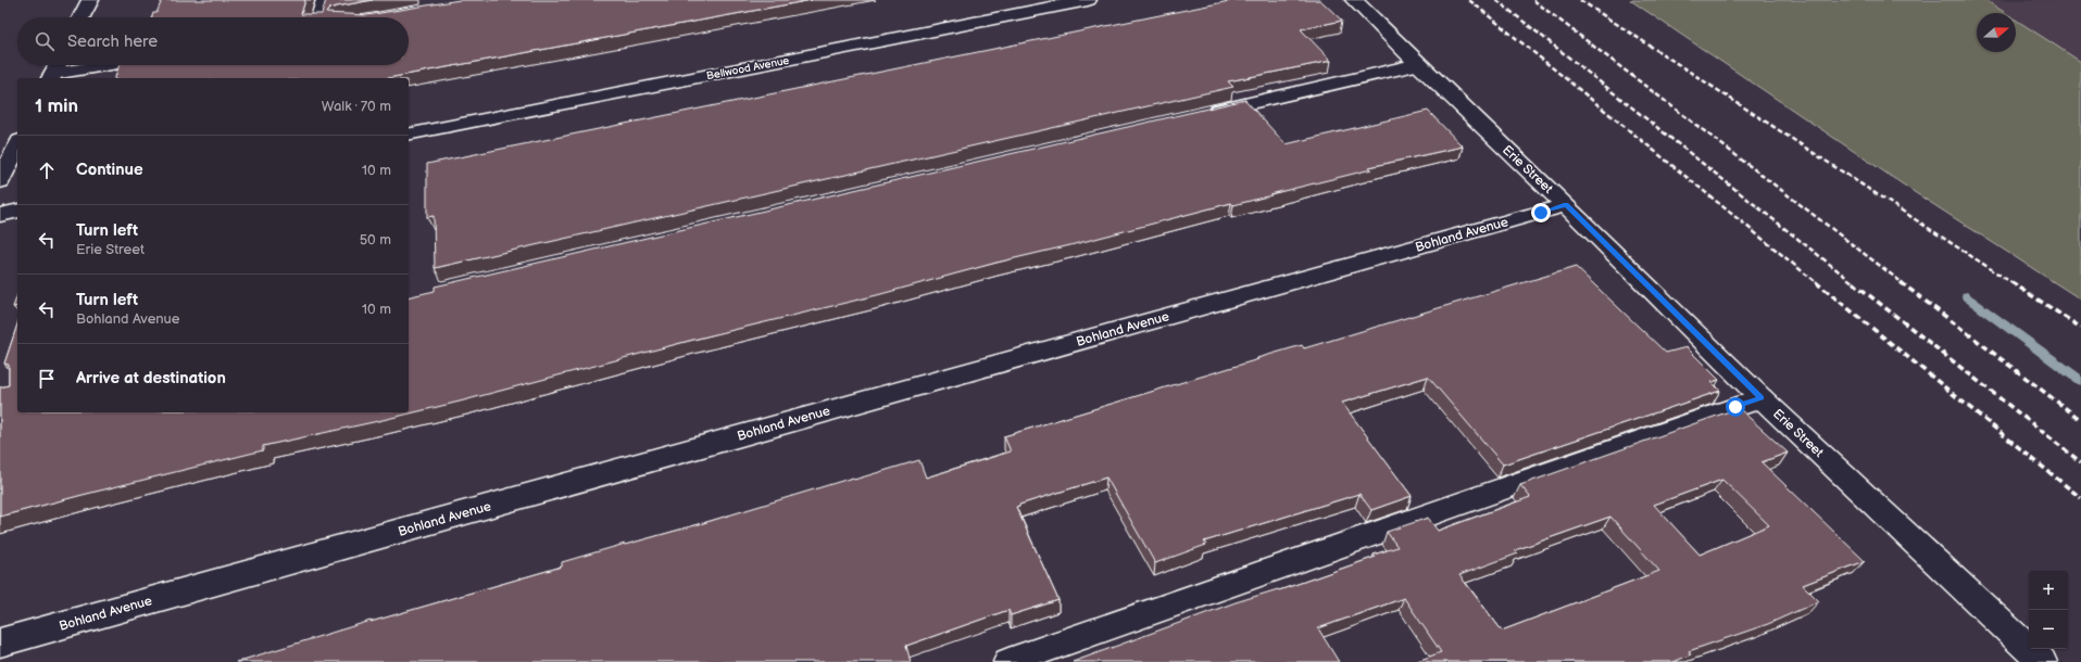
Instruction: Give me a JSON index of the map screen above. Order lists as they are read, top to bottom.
{
  "streets": {
    "street": ["Bellwood Avenue", "Erie Street", "Bohland Avenue"]
  },
  "crossings": [
    ["Erie Street", "Bohland Avenue"]
  ],
  "north": "right",
  "page": {
    "search": "Search here",
    "heading": ["1 min", "Walk · 70 m"],
    "list": [
      ["Continue", "10 m"],
      ["Turn left", "Erie Street", "50 m"],
      ["Turn left", "Bohland Avenue", "10 m"],
      "Arrive at destination"
    ],
    "map_buttons": ["+", "−"]
  }
}
